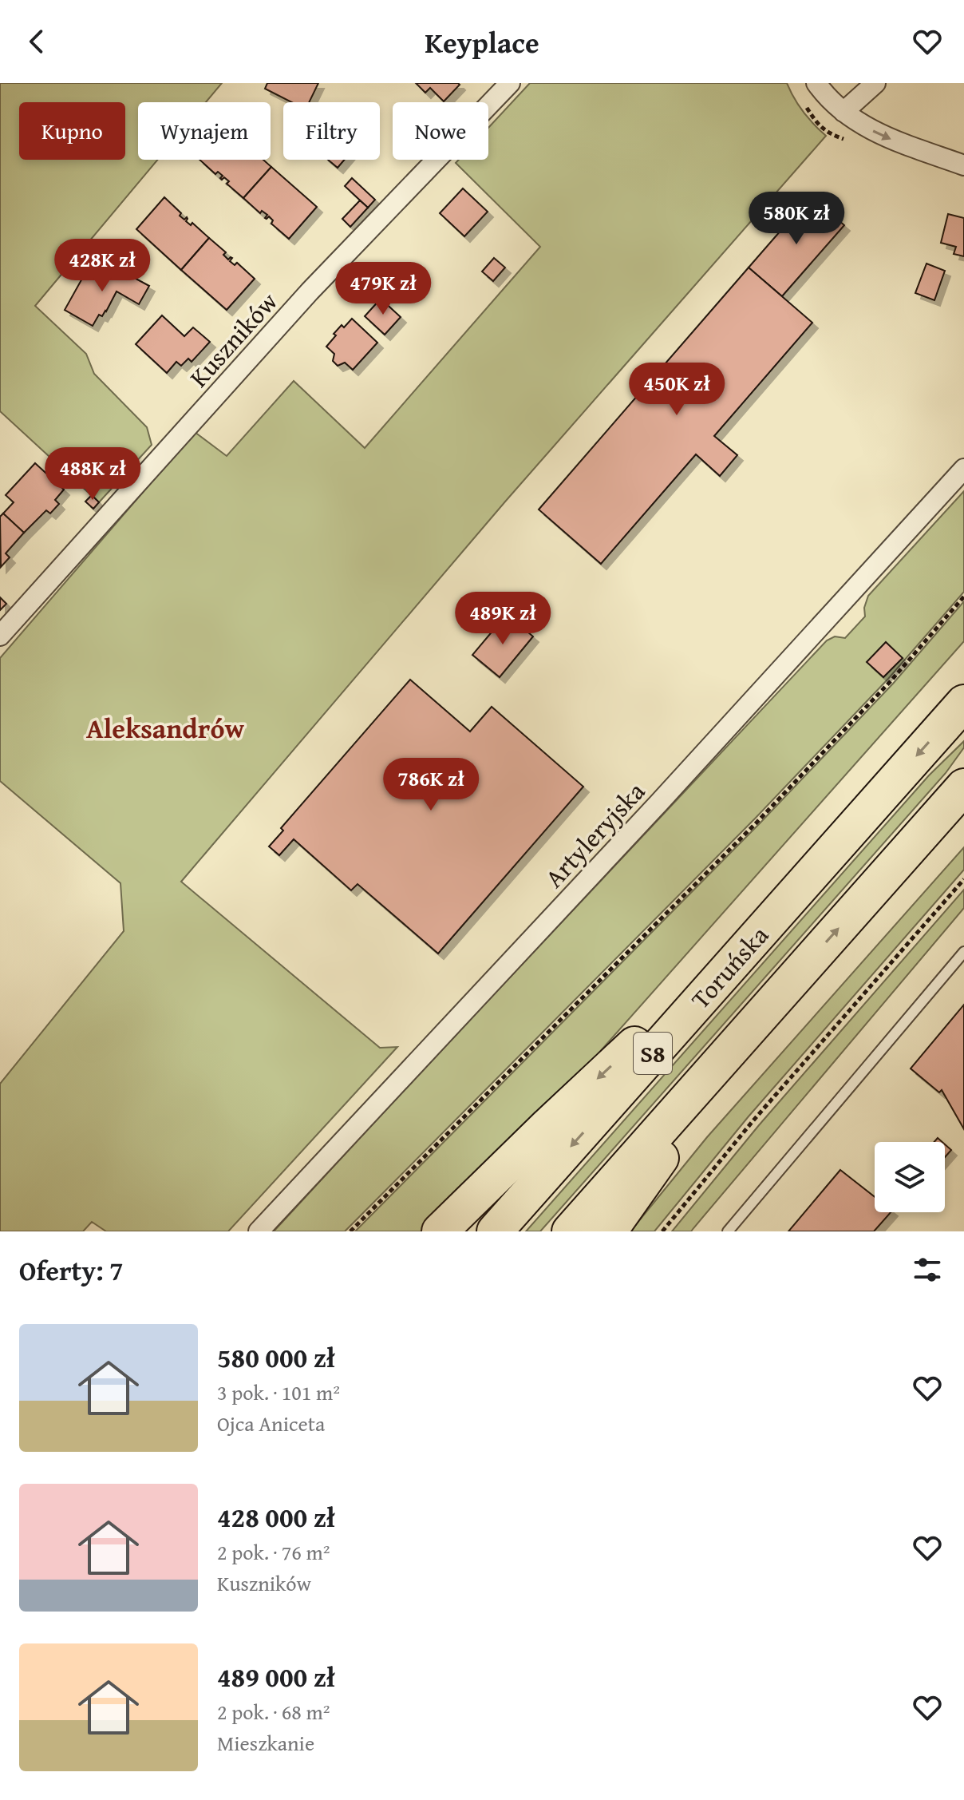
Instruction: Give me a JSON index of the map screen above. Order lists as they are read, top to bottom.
{
  "streets": {
    "highway": ["Toruńska", "S8"],
    "street": ["Kuszników", "Artyleryjska"]
  },
  "districts": ["Aleksandrów"],
  "page": {
    "header": "Keyplace",
    "chip": [
      "Kupno",
      "Wynajem",
      "Filtry",
      "Nowe"
    ],
    "price": [
      "580K zł",
      "428K zł",
      "479K zł",
      "450K zł",
      "488K zł",
      "489K zł",
      "786K zł"
    ],
    "heading": "Oferty: 7",
    "list": [
      {
        "name": "580 000 zł",
        "note": "3 pok. · 101 m² · Ojca Aniceta"
      },
      {
        "name": "428 000 zł",
        "note": "2 pok. · 76 m² · Kuszników"
      },
      {
        "name": "489 000 zł",
        "note": "2 pok. · 68 m² · Mieszkanie"
      }
    ]
  }
}
